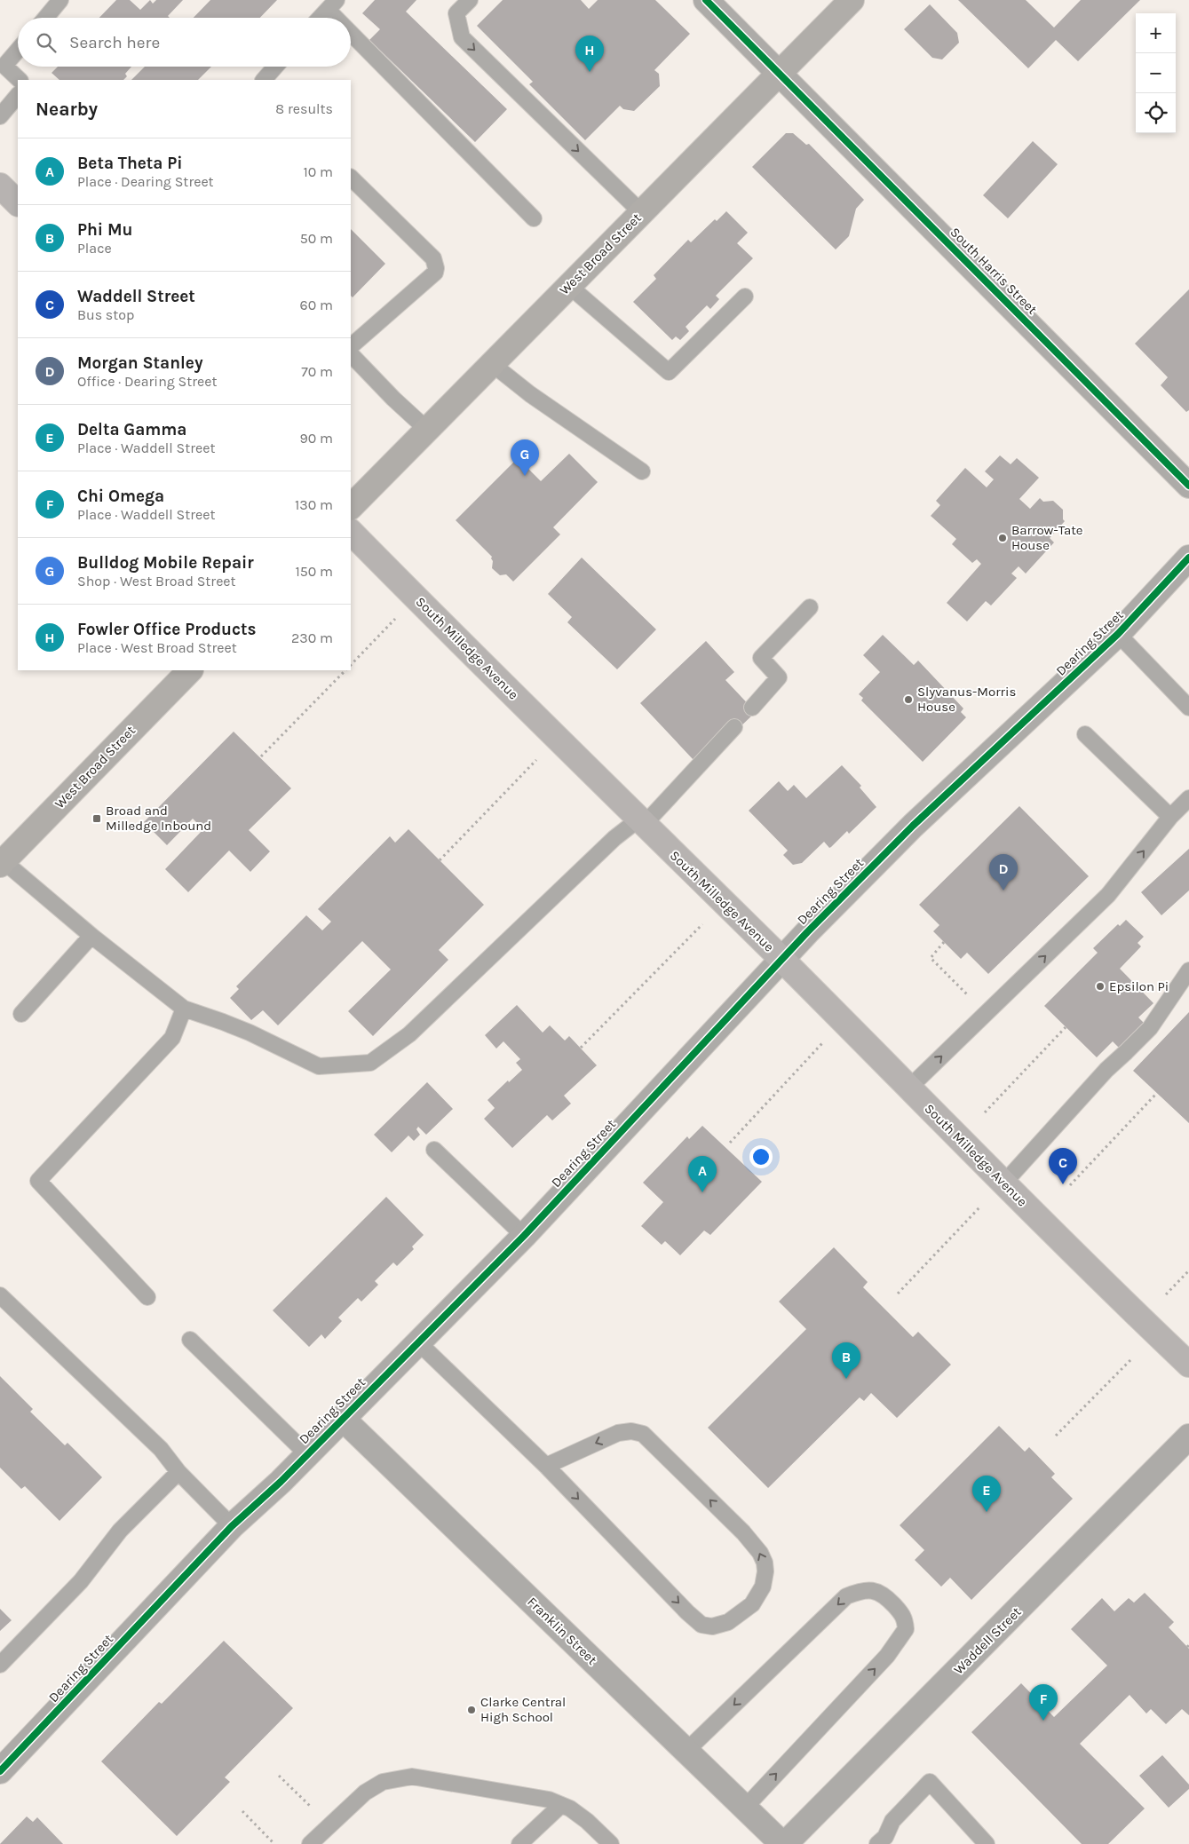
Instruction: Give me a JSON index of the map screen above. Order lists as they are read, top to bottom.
{
  "streets": {
    "main road": ["West Broad Street", "South Milledge Avenue"],
    "street": [
      "South Harris Street",
      "Dearing Street",
      "Franklin Street",
      "Waddell Street"
    ]
  },
  "crossings": [
    ["West Broad Street", "South Harris Street"],
    ["Dearing Street", "South Milledge Avenue"],
    ["Dearing Street", "Franklin Street"],
    ["Franklin Street", "Waddell Street"]
  ],
  "places": {
    "other": [
      "Barrow-Tate House",
      "Slyvanus-Morris House",
      "Epsilon Pi",
      "Clarke Central High School"
    ],
    "transit": ["Broad and Milledge Inbound"]
  },
  "page": {
    "map_buttons": ["+", "−"],
    "search": "Search here",
    "pins": [
      "H",
      "G",
      "D",
      "C",
      "A",
      "B",
      "E",
      "F"
    ],
    "heading": ["Nearby", "8 results"],
    "list": [
      {
        "mark": "A",
        "name": "Beta Theta Pi",
        "note": "Place · Dearing Street",
        "value": "10 m"
      },
      {
        "mark": "B",
        "name": "Phi Mu",
        "note": "Place",
        "value": "50 m"
      },
      {
        "mark": "C",
        "name": "Waddell Street",
        "note": "Bus stop",
        "value": "60 m"
      },
      {
        "mark": "D",
        "name": "Morgan Stanley",
        "note": "Office · Dearing Street",
        "value": "70 m"
      },
      {
        "mark": "E",
        "name": "Delta Gamma",
        "note": "Place · Waddell Street",
        "value": "90 m"
      },
      {
        "mark": "F",
        "name": "Chi Omega",
        "note": "Place · Waddell Street",
        "value": "130 m"
      },
      {
        "mark": "G",
        "name": "Bulldog Mobile Repair",
        "note": "Shop · West Broad Street",
        "value": "150 m"
      },
      {
        "mark": "H",
        "name": "Fowler Office Products",
        "note": "Place · West Broad Street",
        "value": "230 m"
      }
    ]
  }
}
